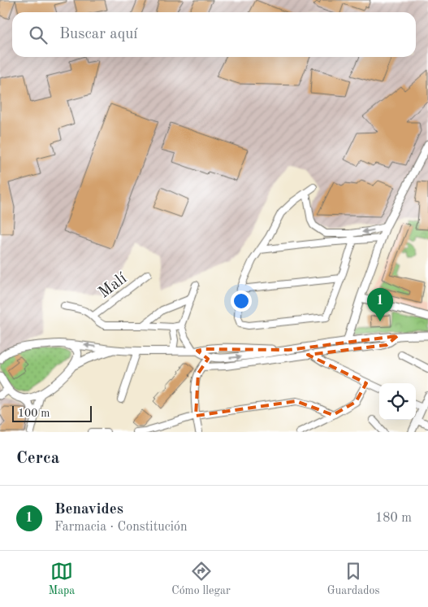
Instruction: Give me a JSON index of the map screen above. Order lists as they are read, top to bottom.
{
  "streets": {
    "street": ["Malí"]
  },
  "scale_bar": "100 m",
  "page": {
    "search": "Buscar aquí",
    "pins": "1",
    "scale": "100 m",
    "heading": "Cerca",
    "list": [
      {
        "mark": "1",
        "name": "Benavides",
        "note": "Farmacia · Constitución",
        "value": "180 m"
      }
    ],
    "nav": ["Mapa", "Cómo llegar", "Guardados"]
  }
}
